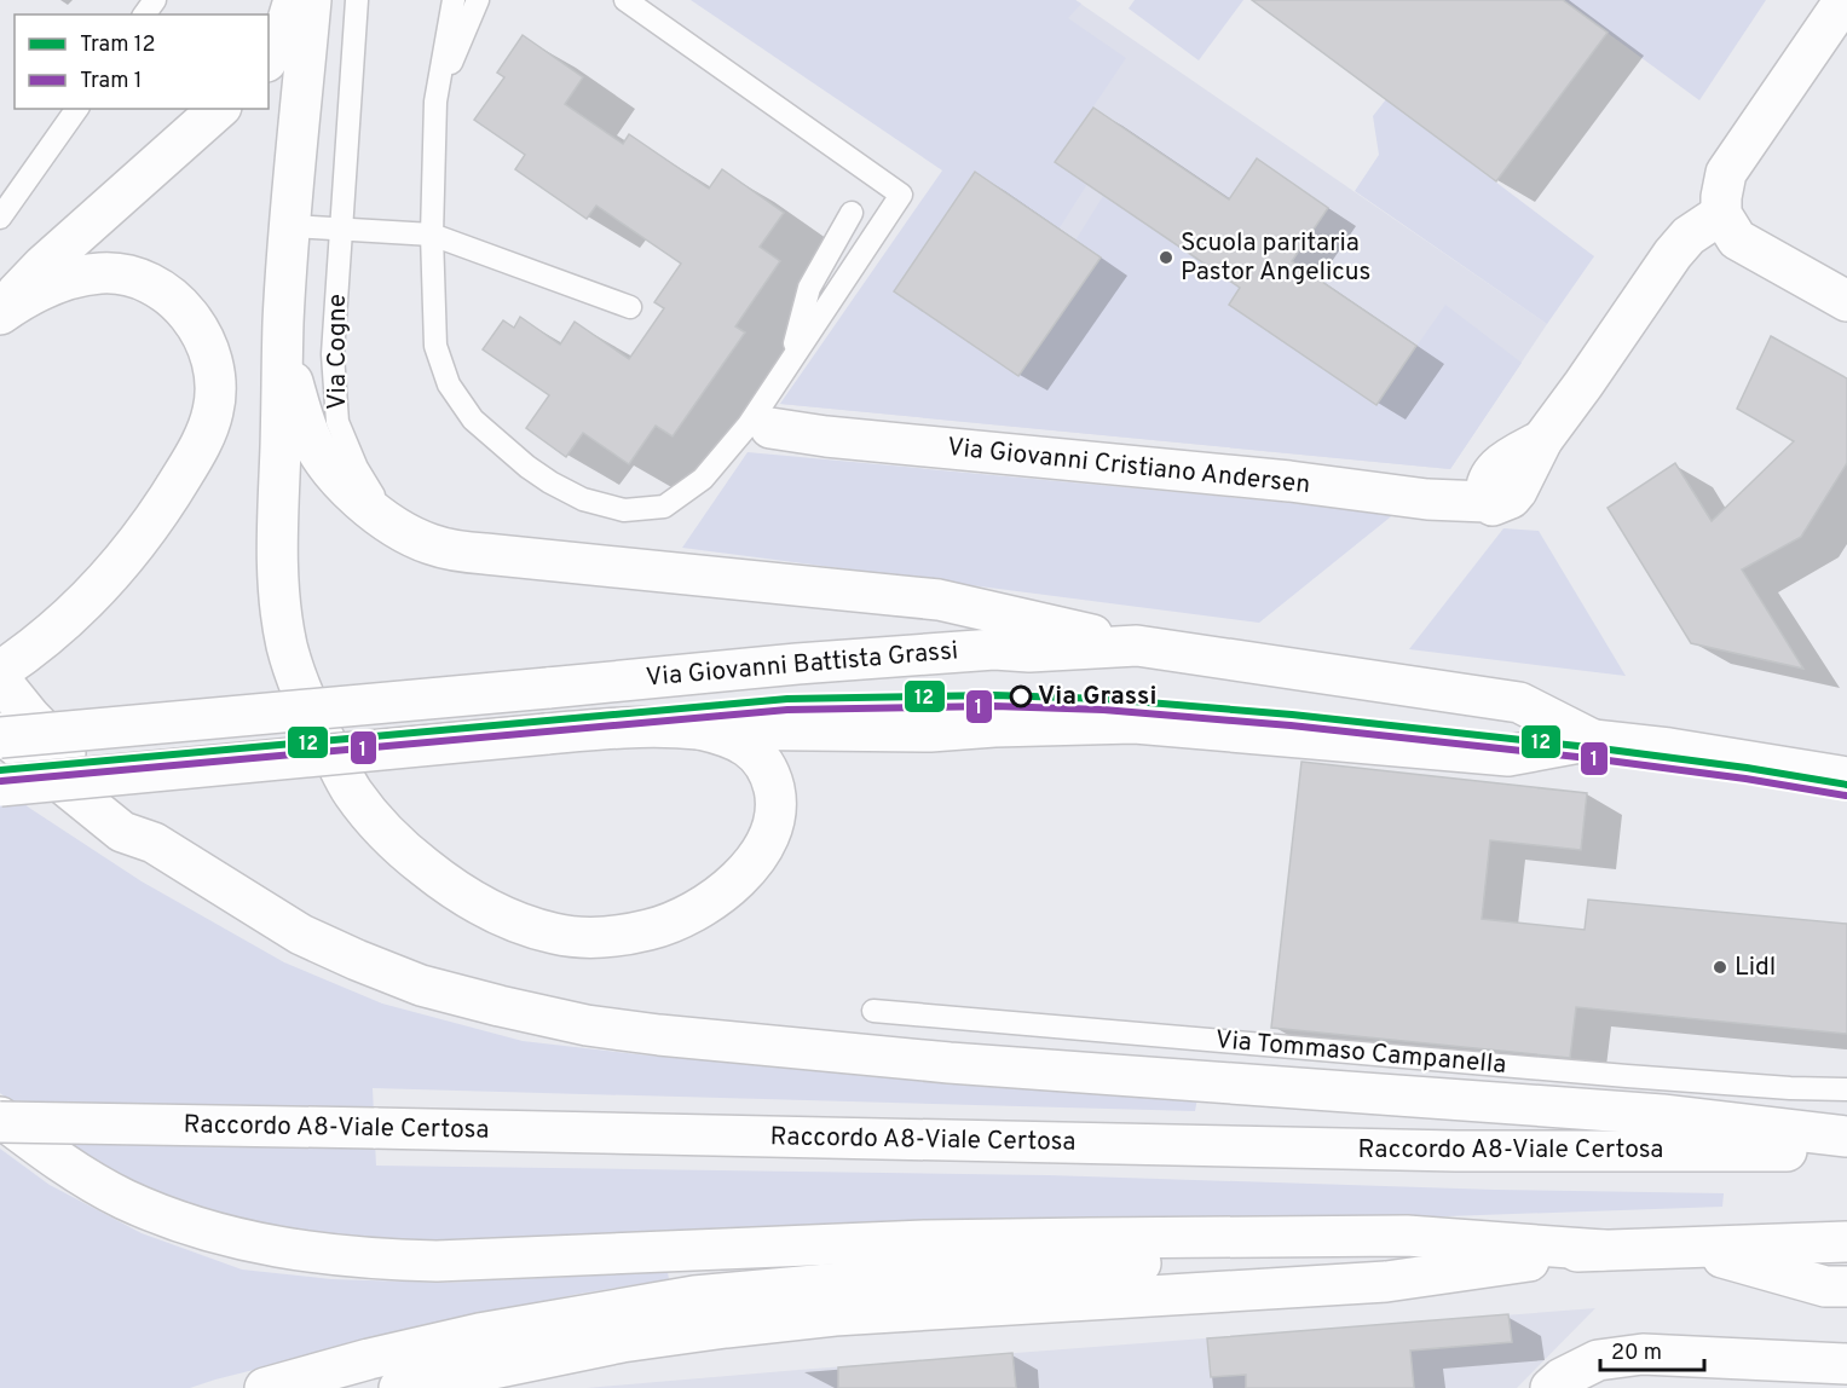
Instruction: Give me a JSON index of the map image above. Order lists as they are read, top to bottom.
{
  "streets": {
    "main road": ["Via Giovanni Cristiano Andersen", "Via Giovanni Battista Grassi", "Raccordo A8-Viale Certosa"],
    "lane": ["Via Cogne", "Via Tommaso Campanella"]
  },
  "places": ["Scuola paritaria Pastor Angelicus", "Via Grassi", "Lidl"],
  "lines": ["tram line 12", "tram line 1"],
  "legend": ["Tram 12", "Tram 1"],
  "scale_bar": "20 m"
}
